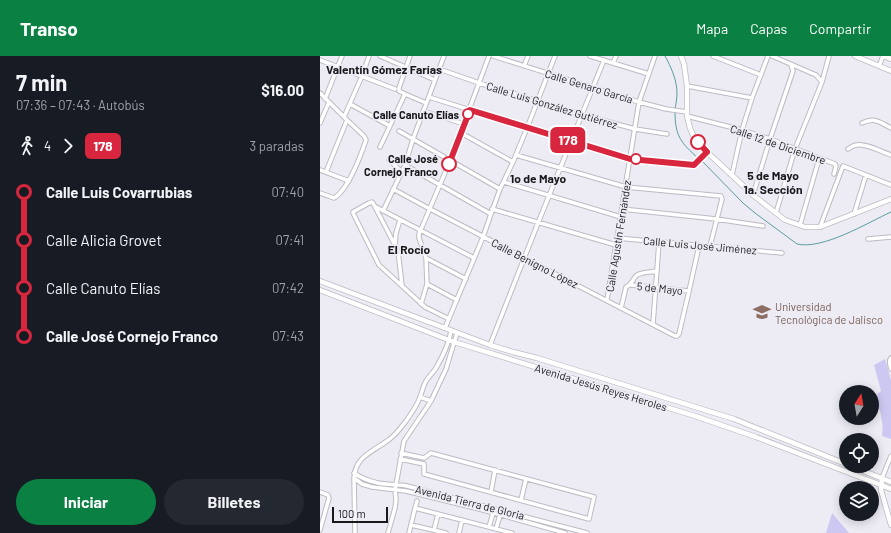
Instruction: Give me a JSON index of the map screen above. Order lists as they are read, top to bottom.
{
  "streets": {
    "street": [
      "Calle Genaro García",
      "Calle Luis González Gutiérrez",
      "Calle 12 de Diciembre",
      "Calle Agustín Fernández",
      "Calle Luis José Jiménez",
      "Calle Benigno López",
      "5 de Mayo",
      "Avenida Jesús Reyes Heroles",
      "Avenida Tierra de Gloria"
    ]
  },
  "crossings": [
    ["Calle Genaro García", "Calle 12 de Diciembre"],
    ["Calle Genaro García", "Calle Agustín Fernández"],
    ["Calle Luis González Gutiérrez", "Calle Agustín Fernández"],
    ["Calle Agustín Fernández", "Calle Luis José Jiménez"],
    ["Calle Agustín Fernández", "Calle Benigno López"],
    ["Calle Benigno López", "5 de Mayo"]
  ],
  "districts": [
    "Valentín Gómez Farías",
    "5 de Mayo 1a. Sección",
    "1o de Mayo",
    "El Rocío"
  ],
  "places": {
    "other": ["Calle Canuto Elías", "Calle José Cornejo Franco"],
    "school or university": ["Universidad Tecnológica de Jalisco"]
  },
  "lines": ["bus line 178"],
  "scale_bar": "100 m",
  "north": "top",
  "page": {
    "header": "Transo",
    "nav": ["Mapa", "Capas", "Compartir"],
    "heading": ["7 min", "07:36 – 07:43 · Autobús", "$16.00"],
    "on_map": "178",
    "legs": ["4", "178", "3 paradas"],
    "list": [
      {
        "name": "Calle Luis Covarrubias",
        "value": "07:40"
      },
      {
        "name": "Calle Alicia Grovet",
        "value": "07:41"
      },
      {
        "name": "Calle Canuto Elías",
        "value": "07:42"
      },
      {
        "name": "Calle José Cornejo Franco",
        "value": "07:43"
      }
    ],
    "buttons": ["Iniciar", "Billetes"],
    "scale": "100 m"
  }
}
